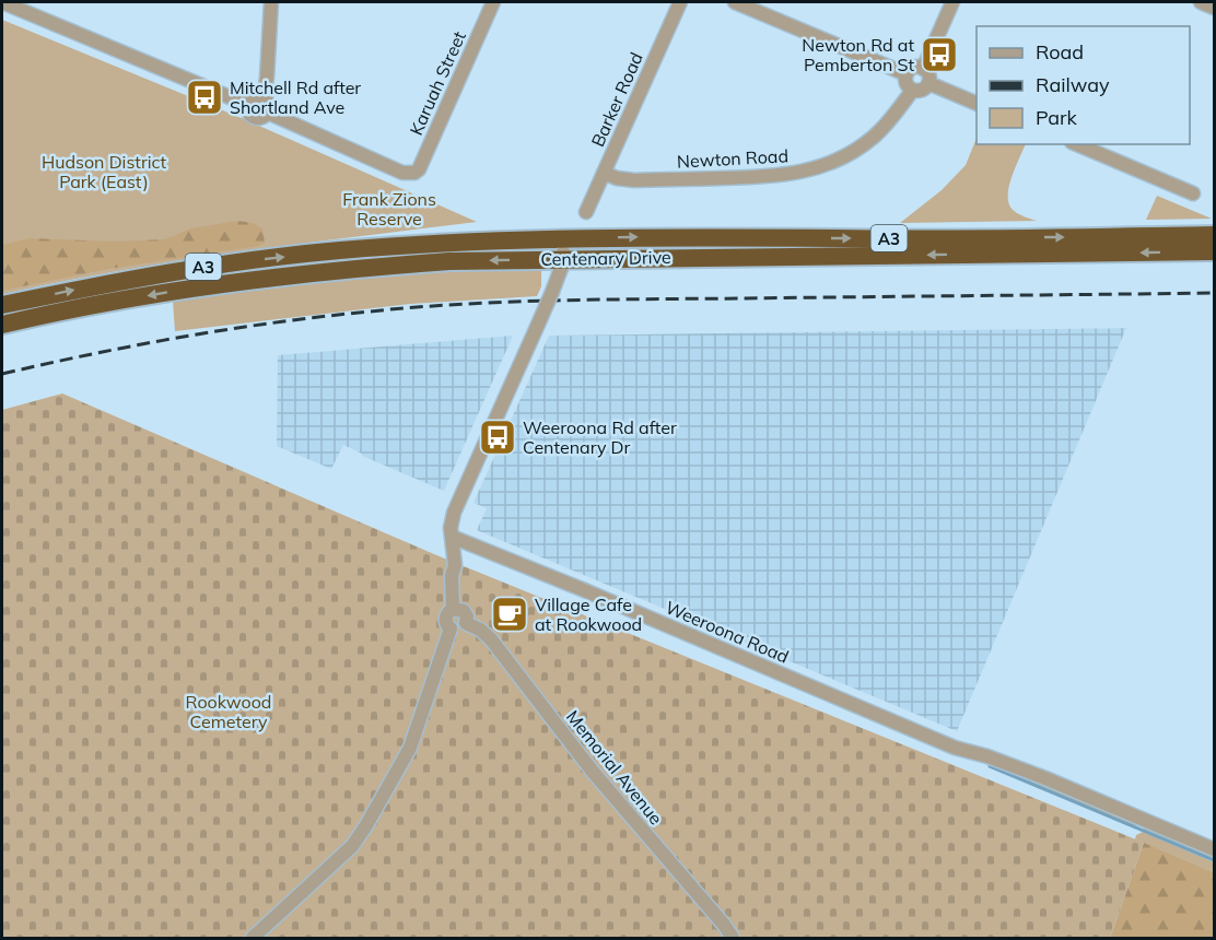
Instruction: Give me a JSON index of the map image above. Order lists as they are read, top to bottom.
{
  "streets": {
    "highway": ["A3", "Centenary Drive"],
    "street": [
      "Karuah Street",
      "Barker Road",
      "Newton Road",
      "Weeroona Road",
      "Memorial Avenue"
    ]
  },
  "crossings": [
    ["Barker Road", "Newton Road"]
  ],
  "parks": ["Hudson District Park (East)", "Frank Zions Reserve", "Rookwood Cemetery"],
  "places": {
    "bus stop": ["Newton Rd at Pemberton St", "Mitchell Rd after Shortland Ave", "Weeroona Rd after Centenary Dr"],
    "cafe": ["Village Cafe at Rookwood"]
  },
  "legend": ["Road", "Railway", "Park"]
}
